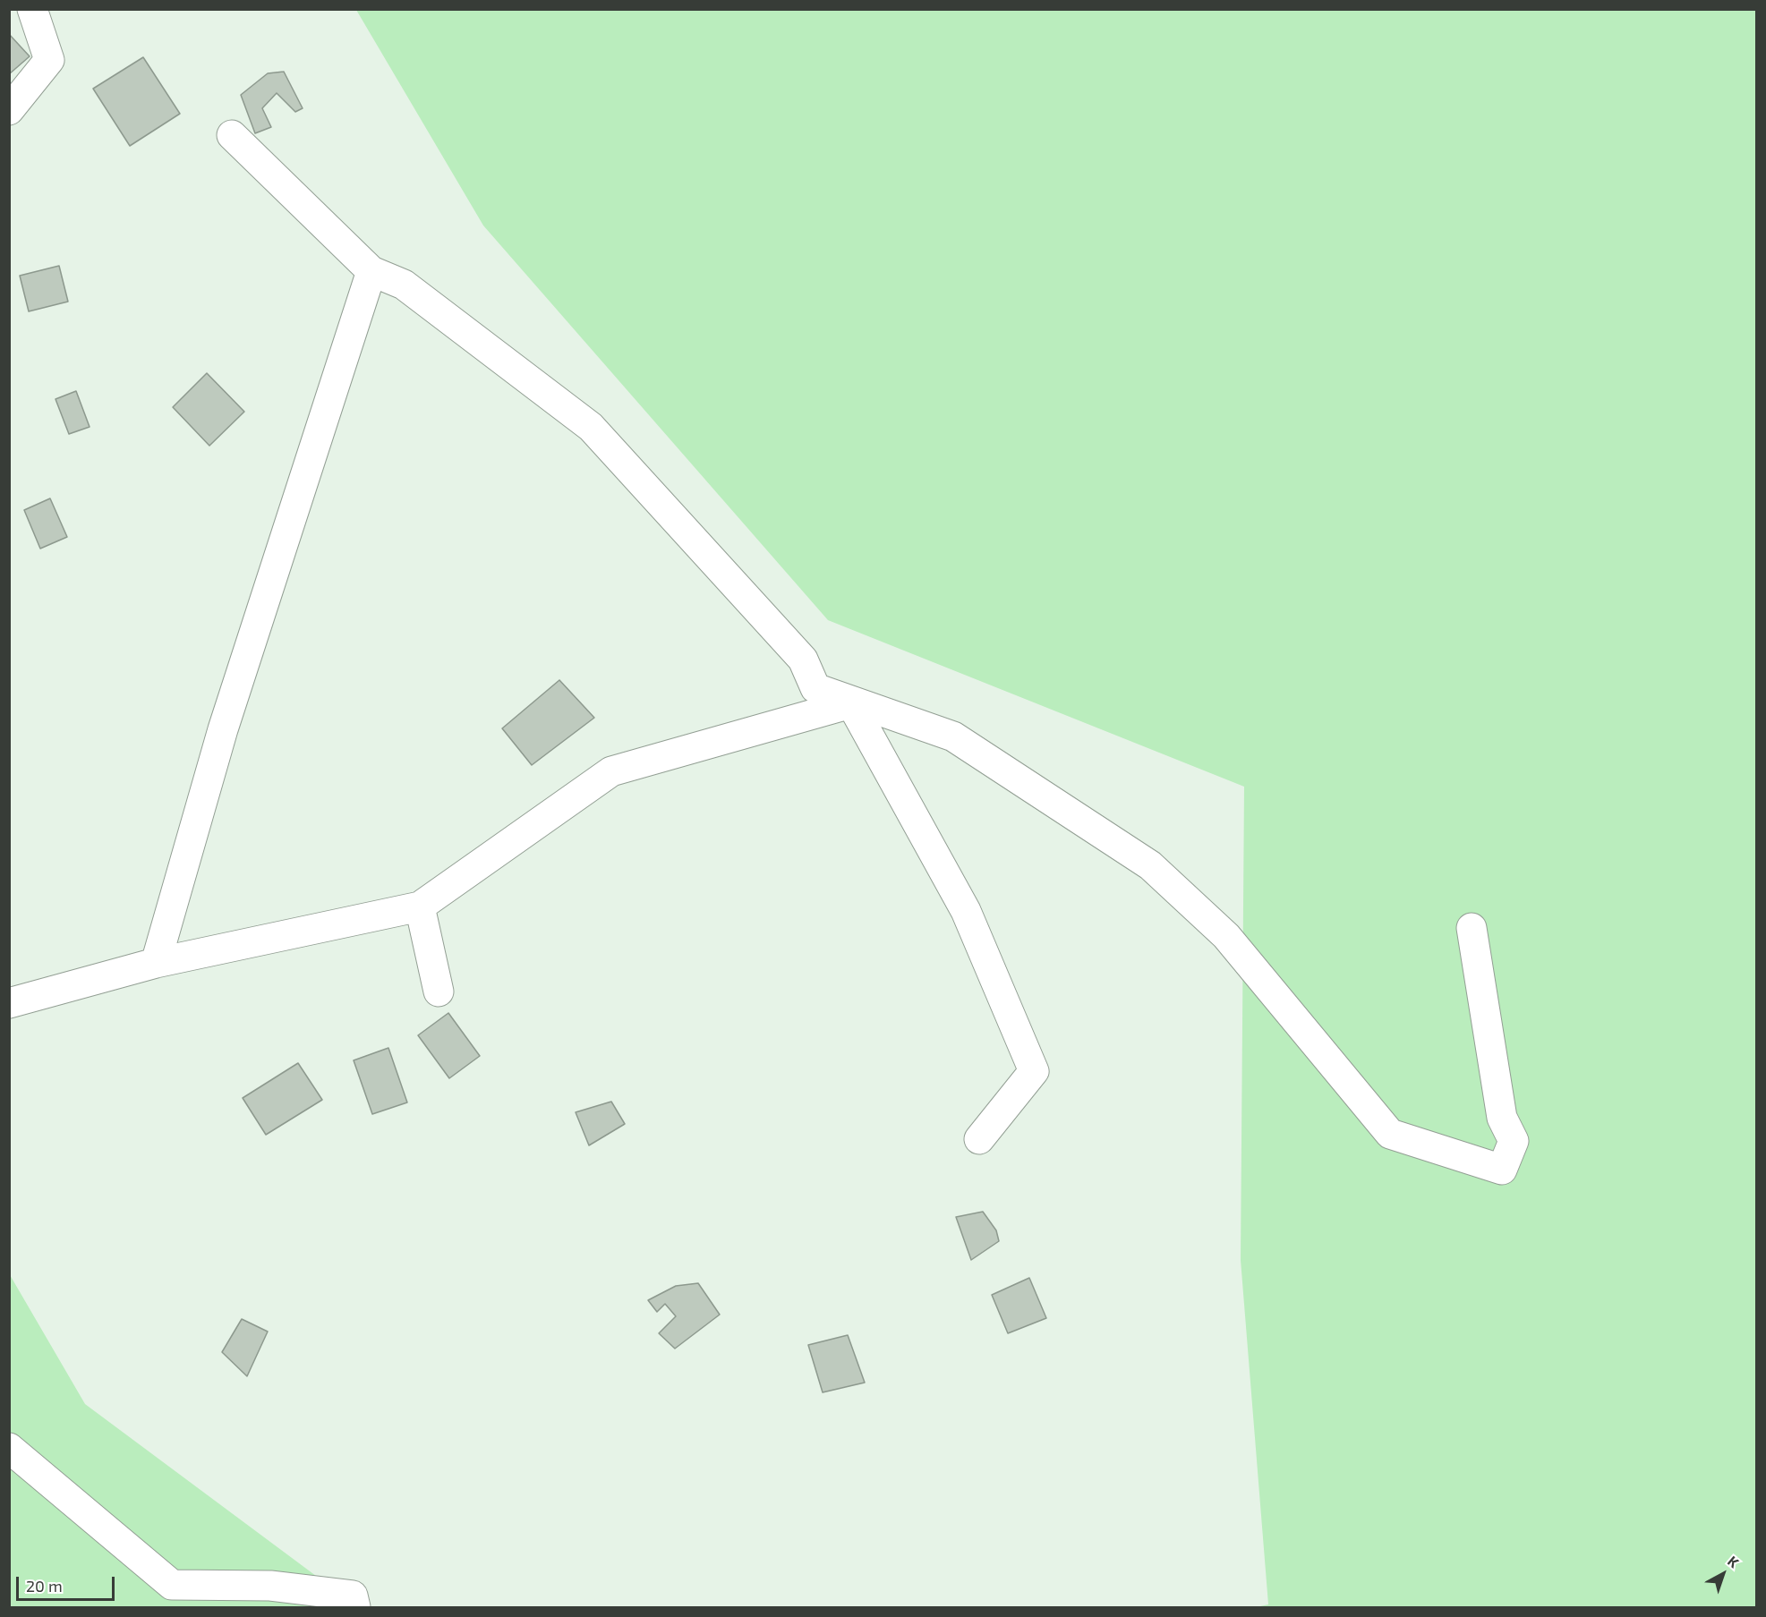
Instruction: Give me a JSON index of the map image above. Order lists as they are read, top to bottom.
{
  "scale_bar": "20 m",
  "north": "top right"
}
